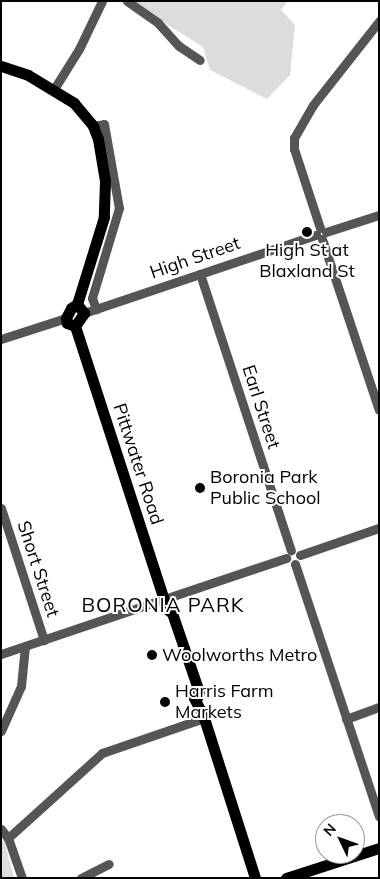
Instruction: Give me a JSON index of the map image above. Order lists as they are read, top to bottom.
{
  "streets": {
    "main road": ["Pittwater Road"],
    "street": ["High Street", "Earl Street", "Short Street"]
  },
  "crossings": [
    ["High Street", "Earl Street"]
  ],
  "districts": ["BORONIA PARK"],
  "places": [
    "High St at Blaxland St",
    "Boronia Park Public School",
    "Woolworths Metro",
    "Harris Farm Markets"
  ],
  "north": "top left"
}
